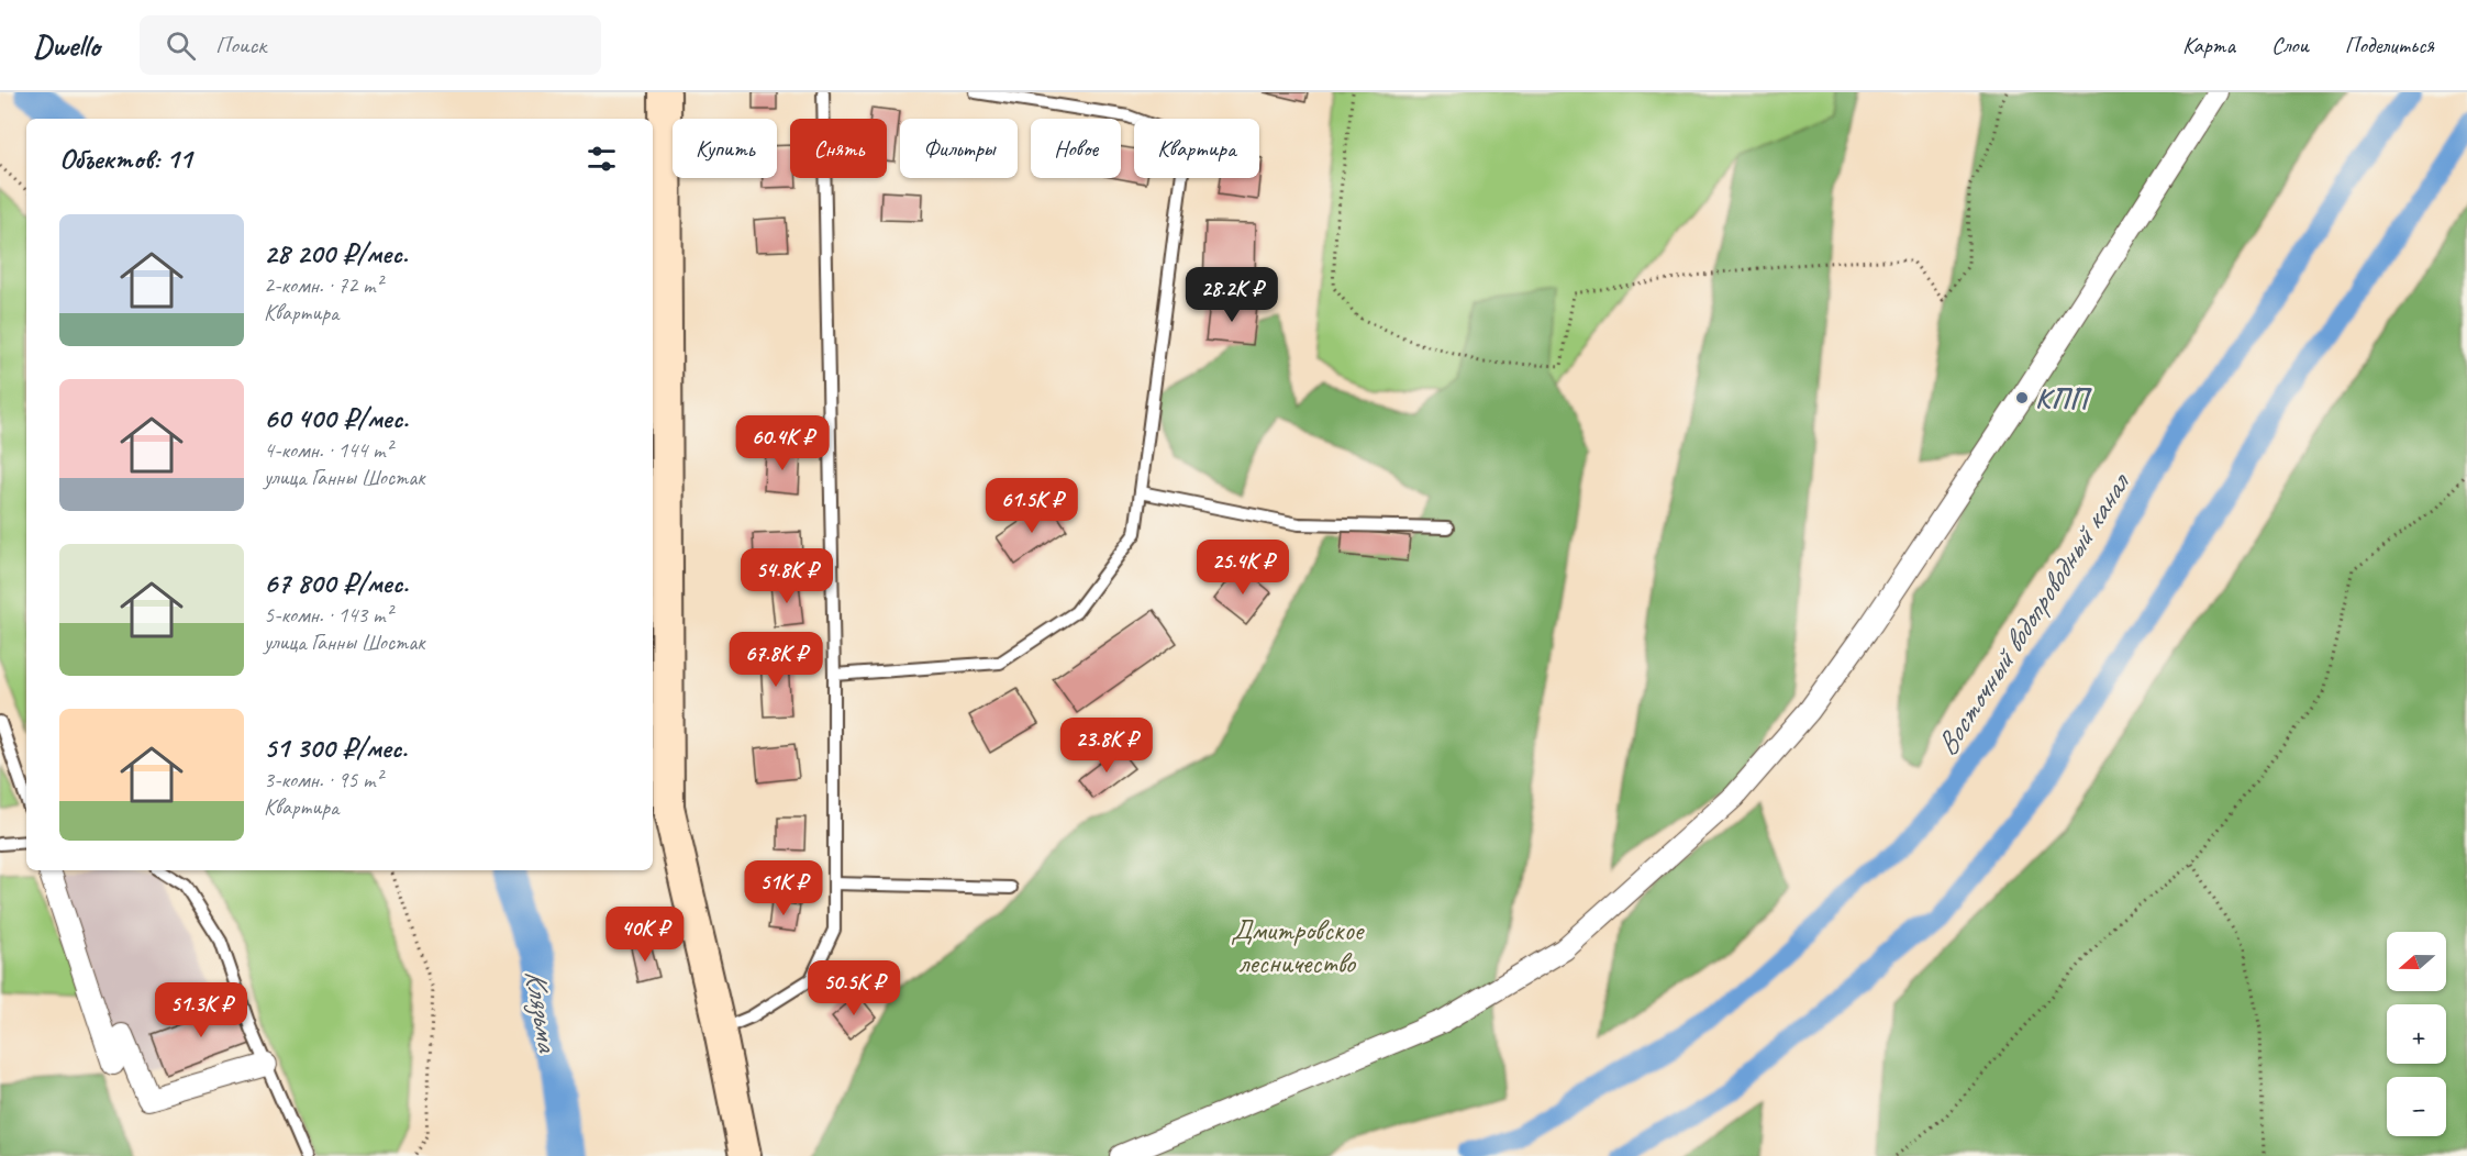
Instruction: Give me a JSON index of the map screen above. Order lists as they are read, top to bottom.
{
  "water": ["Восточный водопроводный канал", "Клязьма"],
  "parks": ["Дмитровское лесничество"],
  "places": ["КПП"],
  "north": "left",
  "page": {
    "header": "Dwello",
    "search": "Поиск",
    "nav": ["Карта", "Слои", "Поделиться"],
    "chip": [
      "Купить",
      "Снять",
      "Фильтры",
      "Новое",
      "Квартира"
    ],
    "heading": "Объектов: 11",
    "list": [
      {
        "name": "28 200 ₽/мес.",
        "note": "2-комн. · 72 m² · Квартира"
      },
      {
        "name": "60 400 ₽/мес.",
        "note": "4-комн. · 144 m² · улица Ганны Шостак"
      },
      {
        "name": "67 800 ₽/мес.",
        "note": "5-комн. · 143 m² · улица Ганны Шостак"
      },
      {
        "name": "51 300 ₽/мес.",
        "note": "3-комн. · 95 m² · Квартира"
      }
    ],
    "price": [
      "28.2K ₽",
      "60.4K ₽",
      "61.5K ₽",
      "25.4K ₽",
      "54.8K ₽",
      "67.8K ₽",
      "23.8K ₽",
      "51K ₽",
      "40K ₽",
      "50.5K ₽",
      "51.3K ₽"
    ],
    "map_buttons": ["+", "−"]
  }
}
